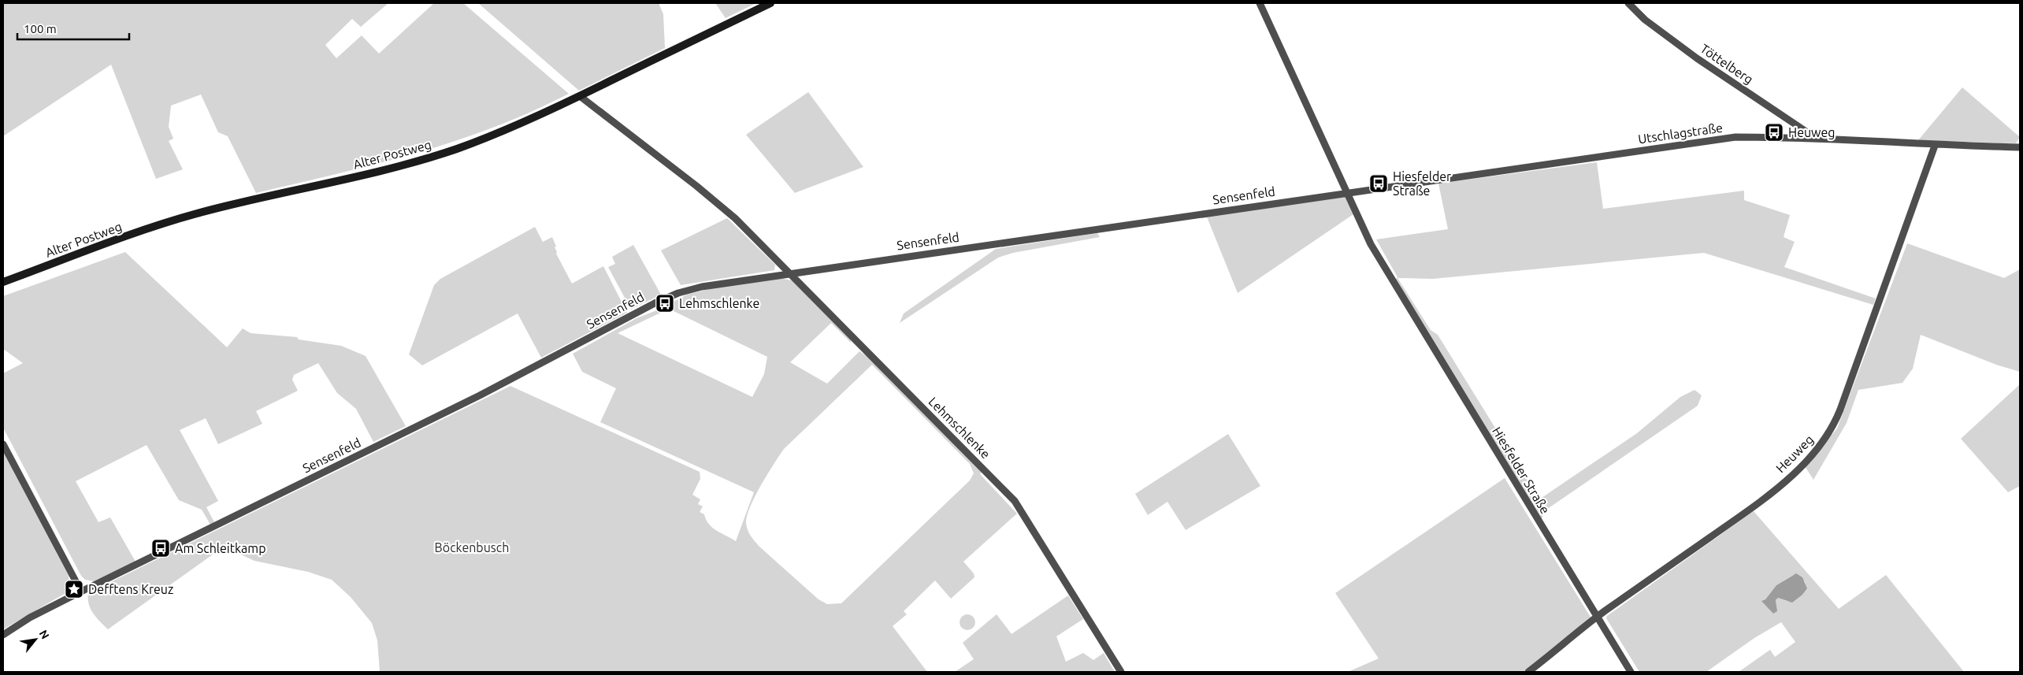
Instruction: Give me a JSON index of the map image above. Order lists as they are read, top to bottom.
{
  "streets": {
    "main road": ["Alter Postweg"],
    "street": [
      "Töttelberg",
      "Utschlagstraße",
      "Sensenfeld",
      "Lehmschlenke",
      "Heuweg",
      "Hiesfelder Straße"
    ]
  },
  "crossings": [
    ["Töttelberg", "Utschlagstraße"],
    ["Utschlagstraße", "Sensenfeld"],
    ["Utschlagstraße", "Heuweg"],
    ["Utschlagstraße", "Hiesfelder Straße"],
    ["Alter Postweg", "Lehmschlenke"],
    ["Sensenfeld", "Lehmschlenke"],
    ["Sensenfeld", "Hiesfelder Straße"],
    ["Heuweg", "Hiesfelder Straße"]
  ],
  "parks": ["Böckenbusch"],
  "places": {
    "bus stop": [
      "Heuweg",
      "Hiesfelder Straße",
      "Lehmschlenke",
      "Am Schleitkamp"
    ],
    "place": ["Defftens Kreuz"]
  },
  "scale_bar": "100 m",
  "north": "top right"
}
